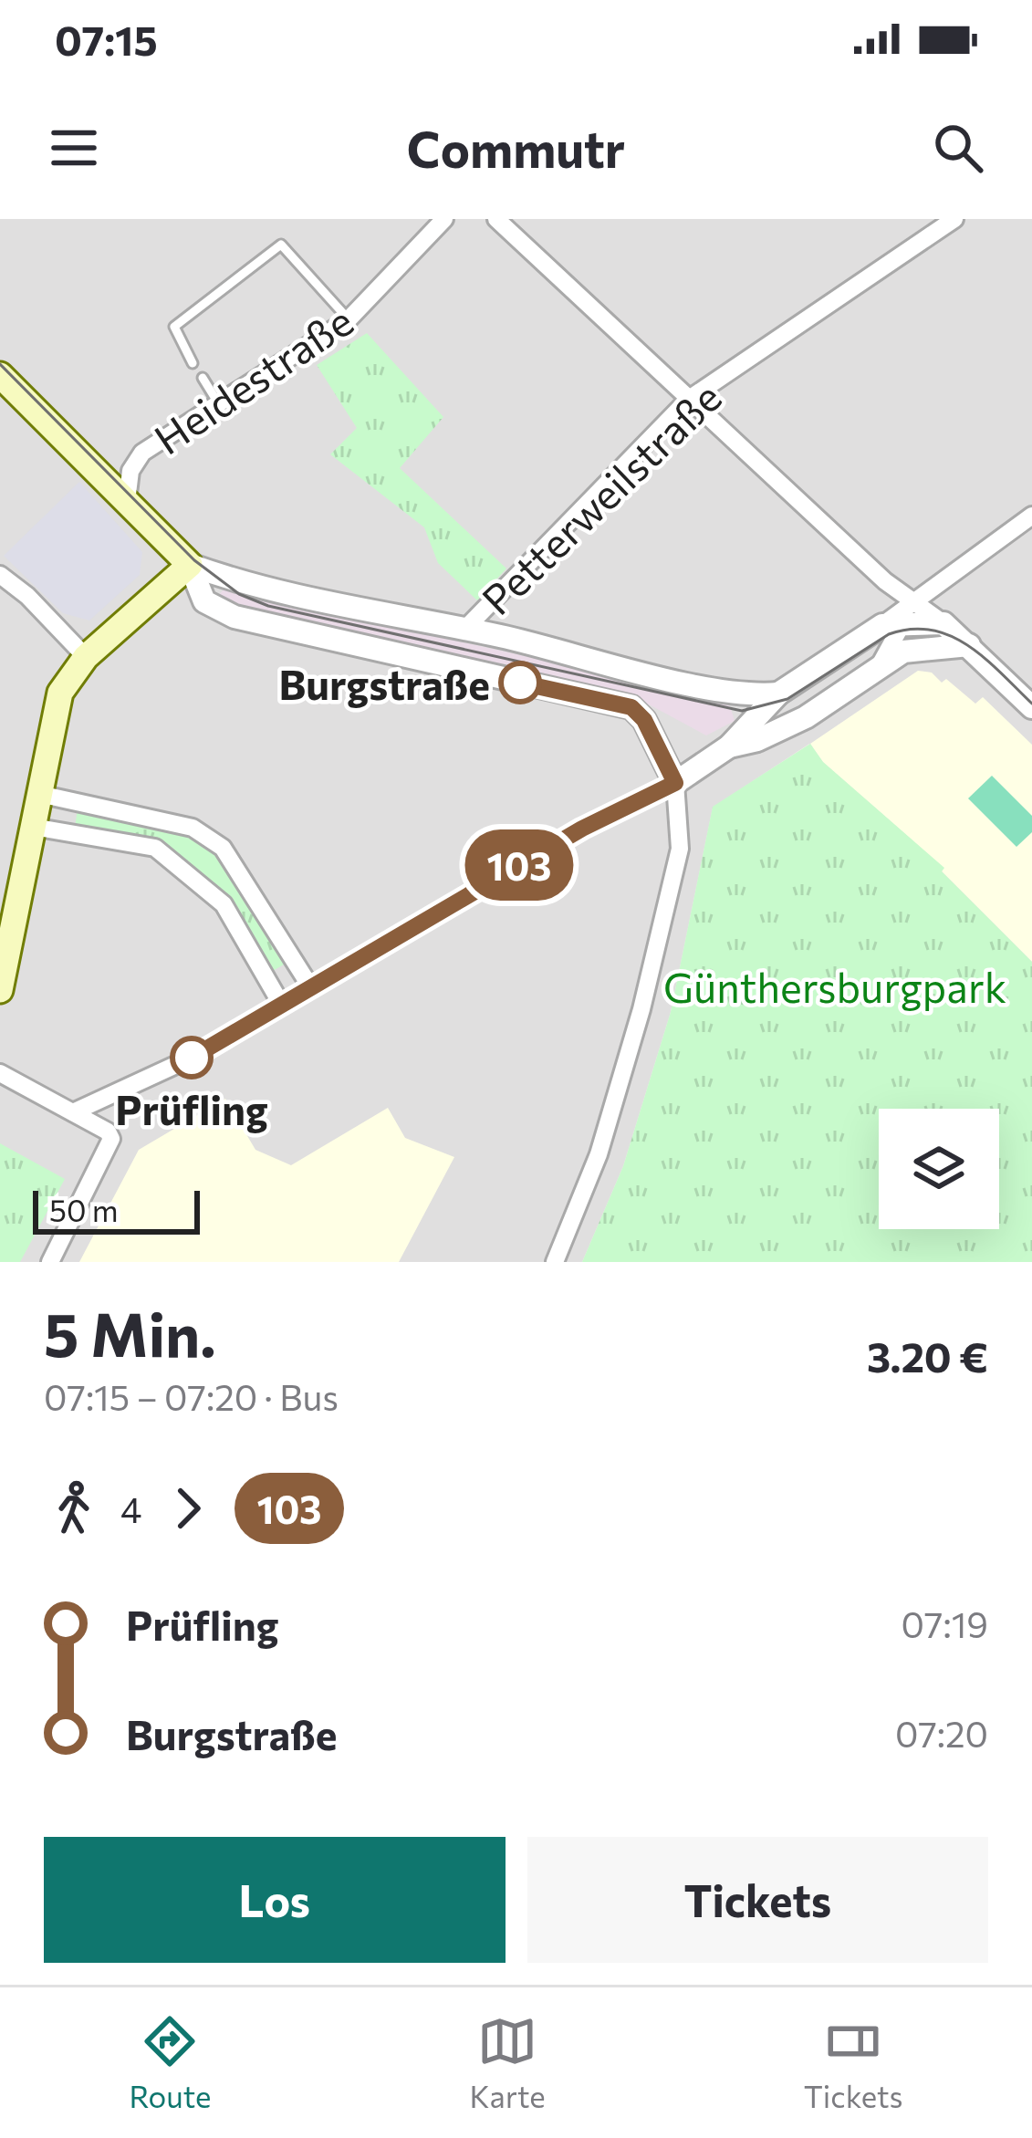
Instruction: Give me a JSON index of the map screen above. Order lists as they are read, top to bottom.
{
  "streets": {
    "street": ["Heidestraße", "Petterweilstraße"]
  },
  "parks": ["Günthersburgpark"],
  "places": ["Burgstraße", "Prüfling"],
  "lines": ["bus line 103"],
  "scale_bar": "50 m",
  "page": {
    "status": "07:15",
    "header": "Commutr",
    "on_map": "103",
    "scale": "50 m",
    "heading": ["5 Min.", "07:15 – 07:20 · Bus", "3.20 €"],
    "legs": ["4", "103"],
    "list": [
      {
        "name": "Prüfling",
        "value": "07:19"
      },
      {
        "name": "Burgstraße",
        "value": "07:20"
      }
    ],
    "buttons": ["Los", "Tickets"],
    "tabs": ["Route", "Karte", "Tickets"]
  }
}
